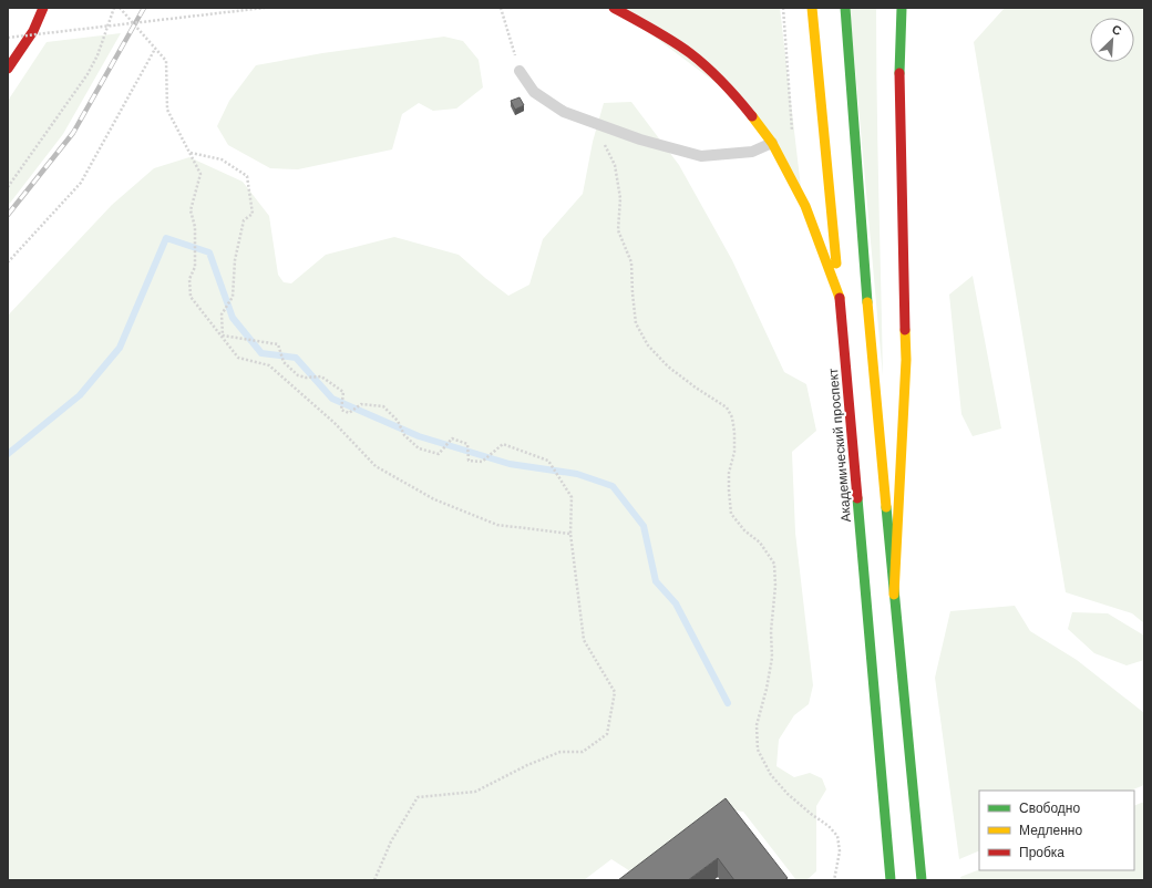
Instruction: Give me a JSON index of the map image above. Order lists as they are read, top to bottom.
{
  "streets": {
    "main road": ["Академический проспект"]
  },
  "legend": ["Свободно", "Медленно", "Пробка"],
  "north": "top right"
}
